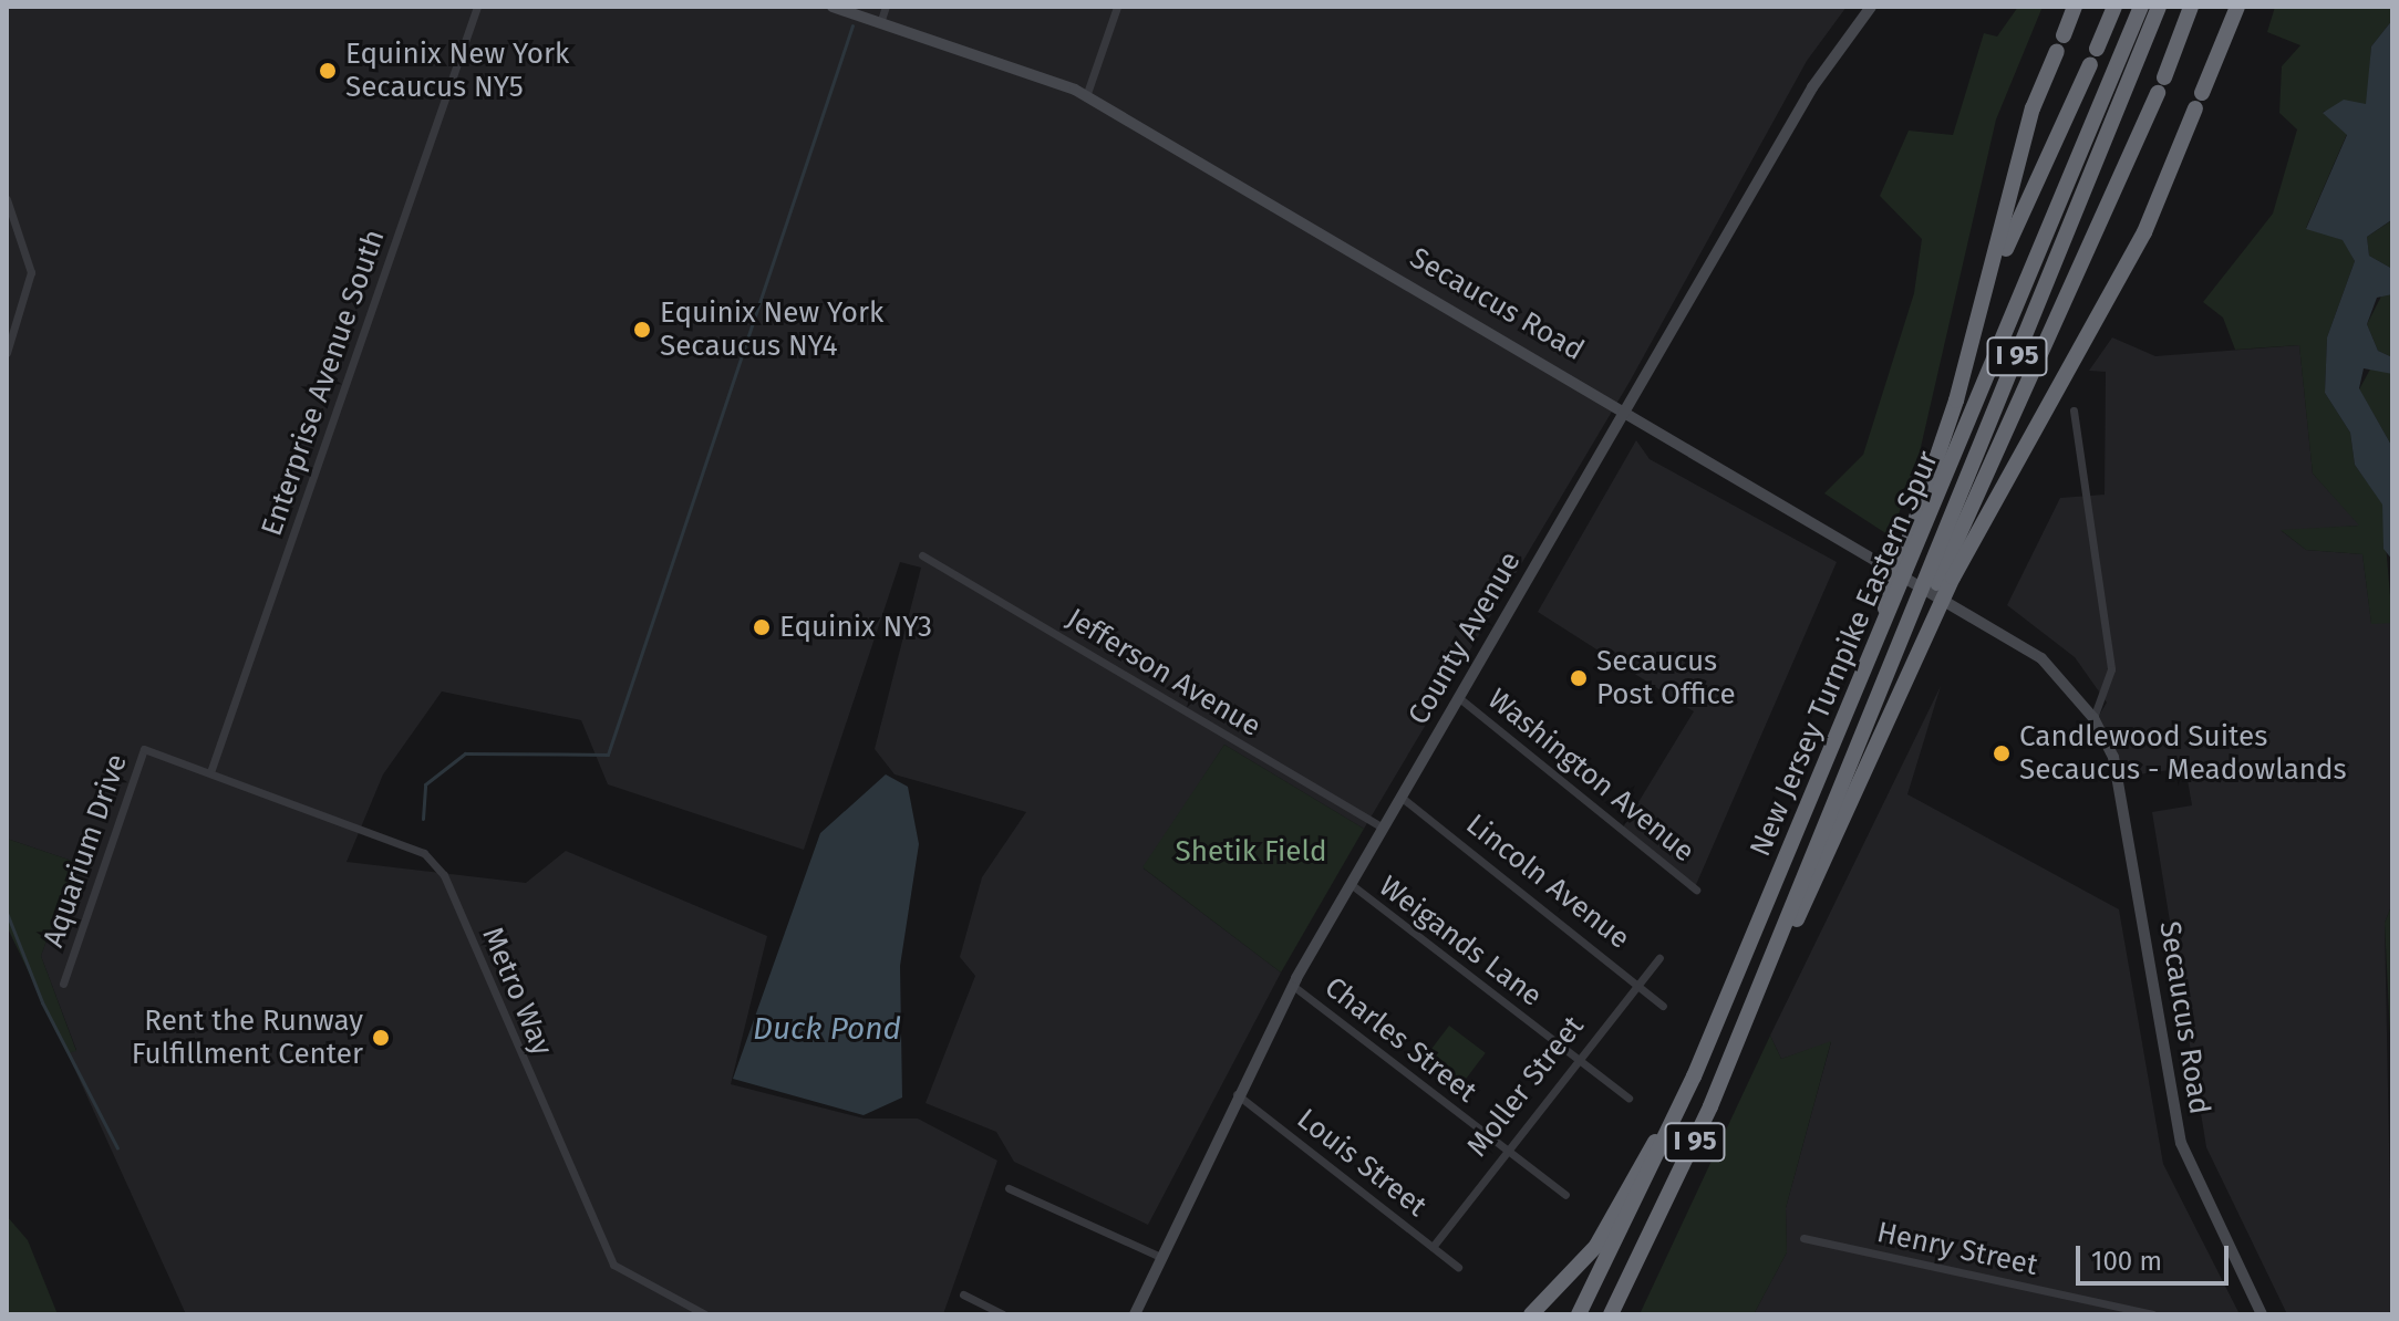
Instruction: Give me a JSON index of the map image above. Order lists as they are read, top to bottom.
{
  "streets": {
    "highway": ["I 95", "New Jersey Turnpike Eastern Spur"],
    "main road": ["Secaucus Road", "County Avenue"],
    "street": [
      "Enterprise Avenue South",
      "Jefferson Avenue",
      "Washington Avenue",
      "Aquarium Drive",
      "Lincoln Avenue",
      "Weigands Lane",
      "Metro Way",
      "Charles Street",
      "Moller Street",
      "Louis Street",
      "Henry Street"
    ]
  },
  "crossings": [
    ["Secaucus Road", "County Avenue"],
    ["Enterprise Avenue South", "Aquarium Drive"],
    ["Enterprise Avenue South", "Metro Way"],
    ["County Avenue", "Jefferson Avenue"],
    ["County Avenue", "Washington Avenue"],
    ["County Avenue", "Lincoln Avenue"],
    ["County Avenue", "Weigands Lane"],
    ["County Avenue", "Charles Street"],
    ["County Avenue", "Louis Street"],
    ["Aquarium Drive", "Metro Way"],
    ["Lincoln Avenue", "Moller Street"],
    ["Weigands Lane", "Moller Street"],
    ["Charles Street", "Moller Street"],
    ["Moller Street", "Louis Street"]
  ],
  "water": ["Duck Pond"],
  "parks": ["Shetik Field"],
  "places": [
    "Equinix New York Secaucus NY5",
    "Equinix New York Secaucus NY4",
    "Equinix NY3",
    "Secaucus Post Office",
    "Candlewood Suites Secaucus - Meadowlands",
    "Rent the Runway Fulfillment Center"
  ],
  "scale_bar": "100 m"
}
